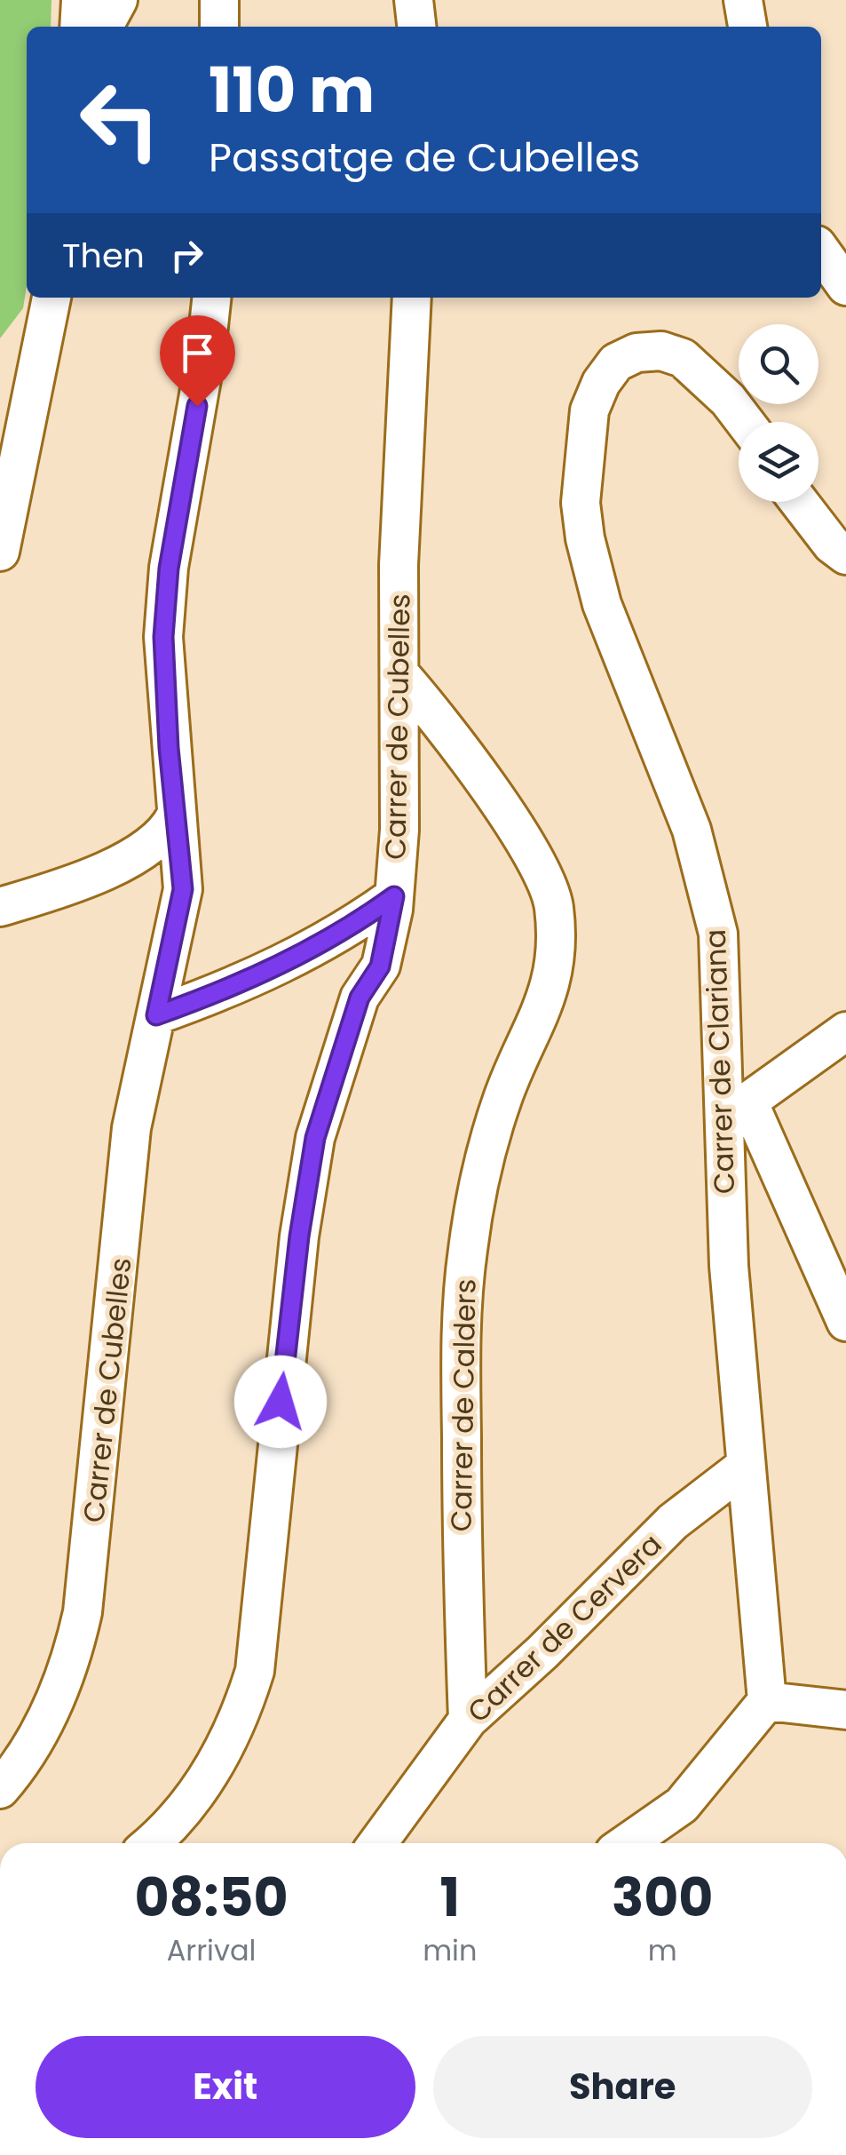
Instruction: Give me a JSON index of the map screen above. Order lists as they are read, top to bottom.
{
  "streets": {
    "street": [
      "Carrer de Cubelles",
      "Carrer de Clariana",
      "Carrer de Calders",
      "Carrer de Cervera"
    ]
  },
  "crossings": [
    ["Carrer de Cubelles", "Carrer de Calders"],
    ["Carrer de Clariana", "Carrer de Cervera"],
    ["Carrer de Calders", "Carrer de Cervera"]
  ],
  "page": {
    "turn": ["110 m", "Passatge de Cubelles"],
    "then": "Then",
    "eta": [
      "08:50",
      "Arrival",
      "1",
      "min",
      "300",
      "m"
    ],
    "buttons": ["Exit", "Share"]
  }
}
